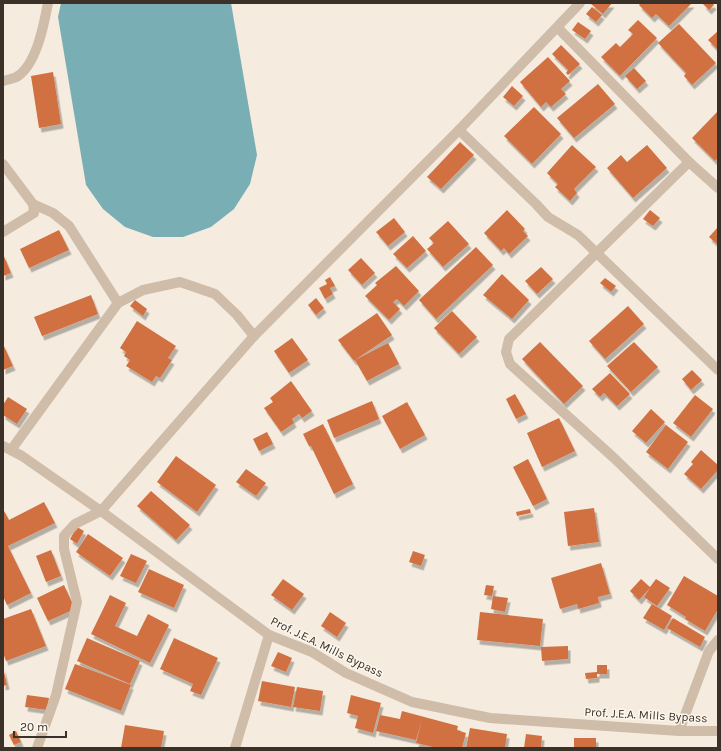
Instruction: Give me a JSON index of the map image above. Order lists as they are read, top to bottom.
{
  "streets": {
    "street": ["Prof. J.E.A. Mills Bypass"]
  },
  "scale_bar": "20 m"
}
